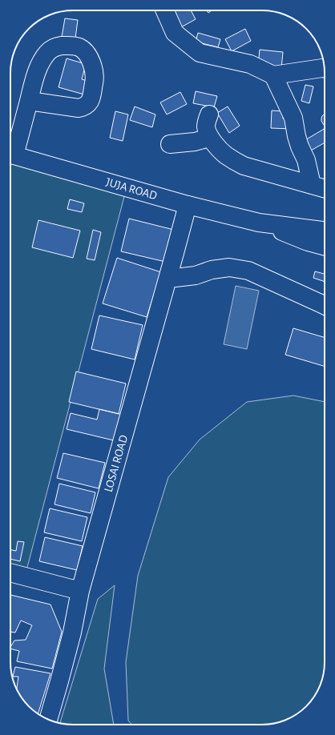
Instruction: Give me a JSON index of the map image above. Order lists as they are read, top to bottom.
{
  "streets": {
    "street": ["JUJA ROAD", "LOSAI ROAD"]
  },
  "crossings": [
    ["JUJA ROAD", "LOSAI ROAD"]
  ]
}
